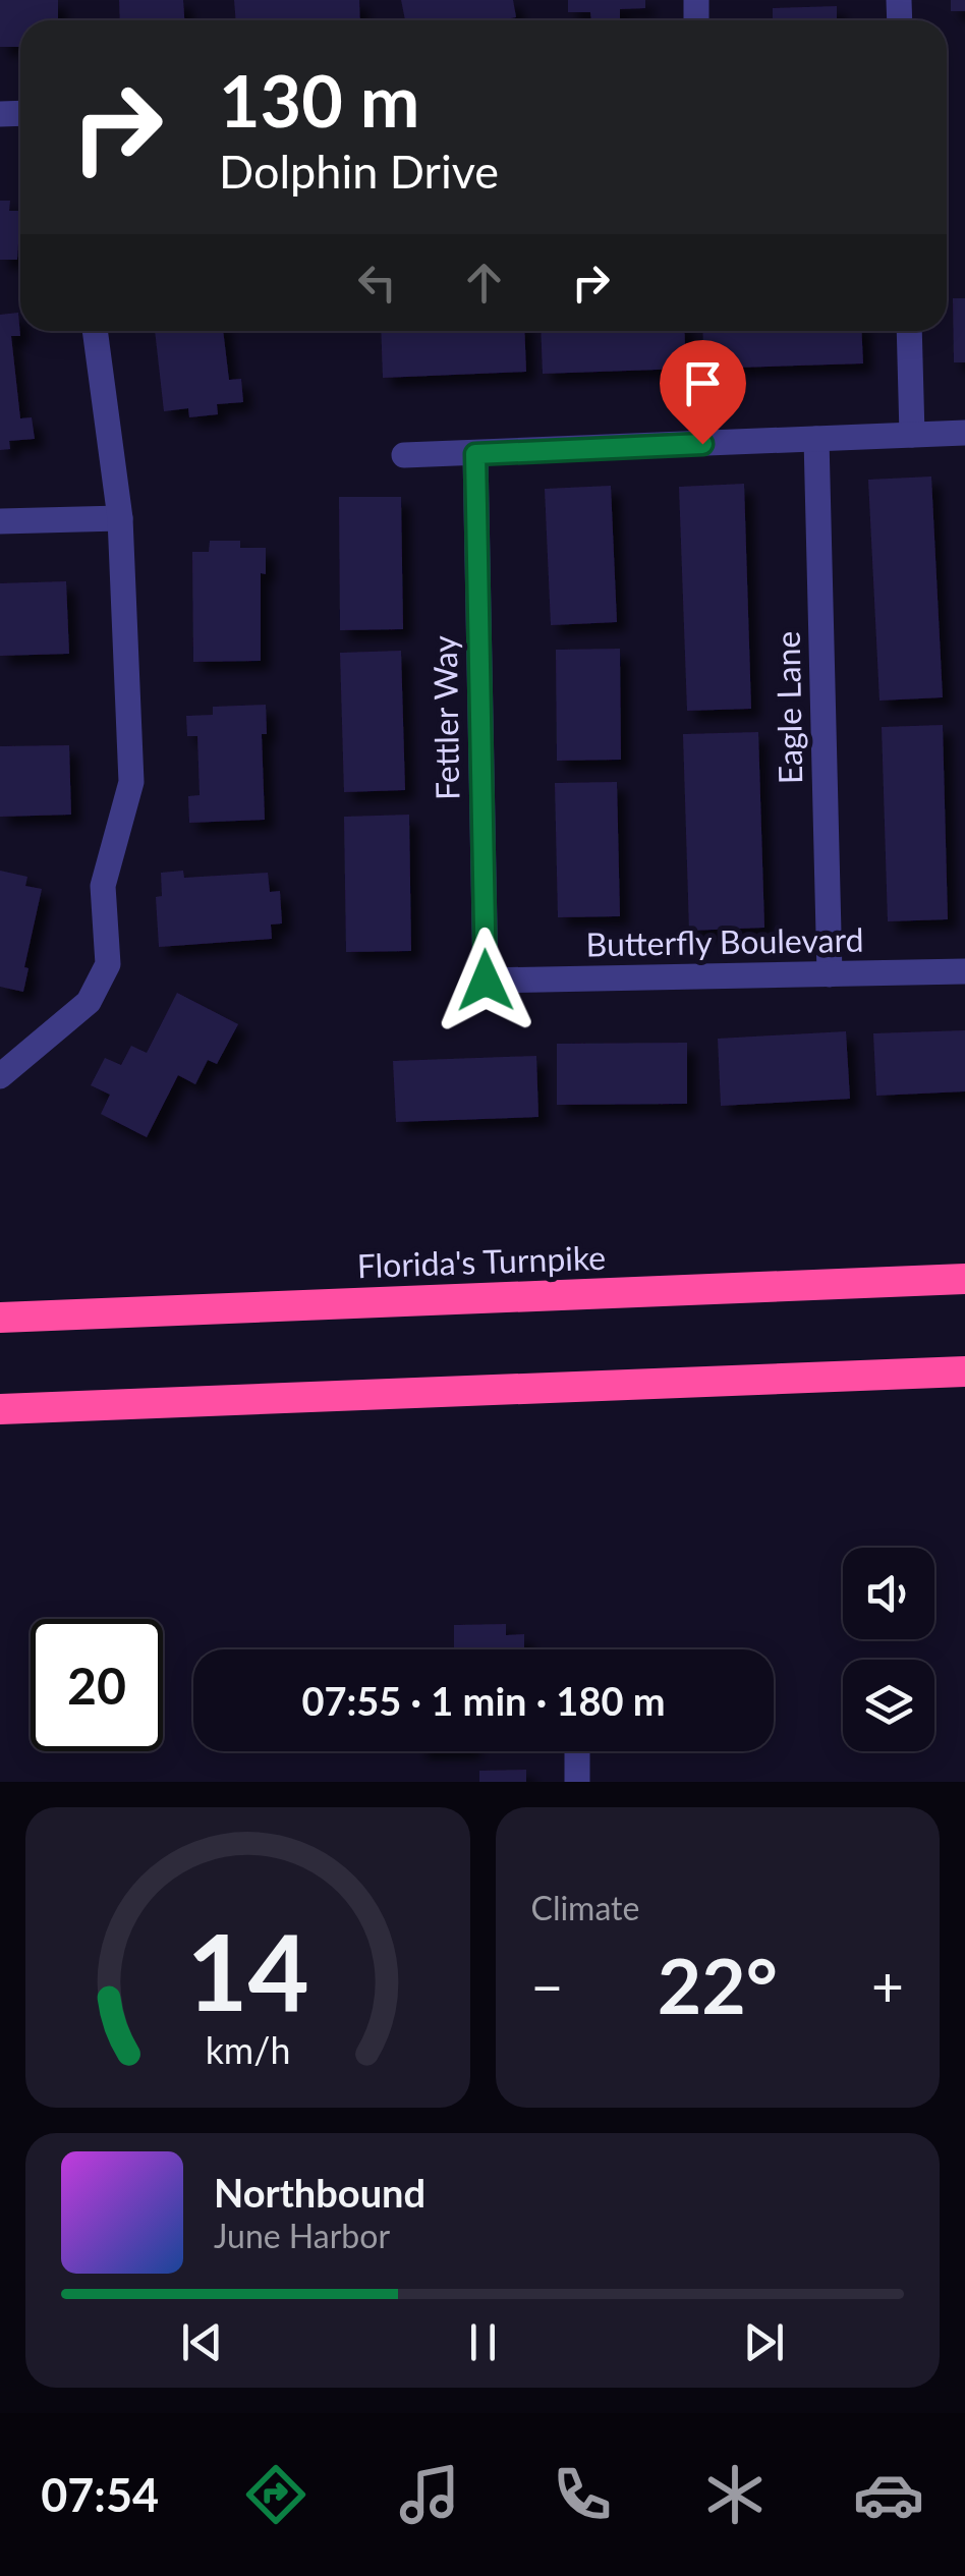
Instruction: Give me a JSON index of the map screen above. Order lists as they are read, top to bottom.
{
  "streets": {
    "highway": ["Florida's Turnpike"],
    "street": ["Eagle Lane", "Fettler Way", "Butterfly Boulevard"]
  },
  "crossings": [
    ["Eagle Lane", "Butterfly Boulevard"],
    ["Fettler Way", "Butterfly Boulevard"]
  ],
  "page": {
    "turn": ["130 m", "Dolphin Drive"],
    "limit": "20",
    "trip": "07:55 · 1 min · 180 m",
    "tile": "Climate",
    "heat": ["−", "22°", "+"],
    "song": ["Northbound", "June Harbor"],
    "tabs": "07:54",
    "gauge": ["14", "km/h"]
  }
}
